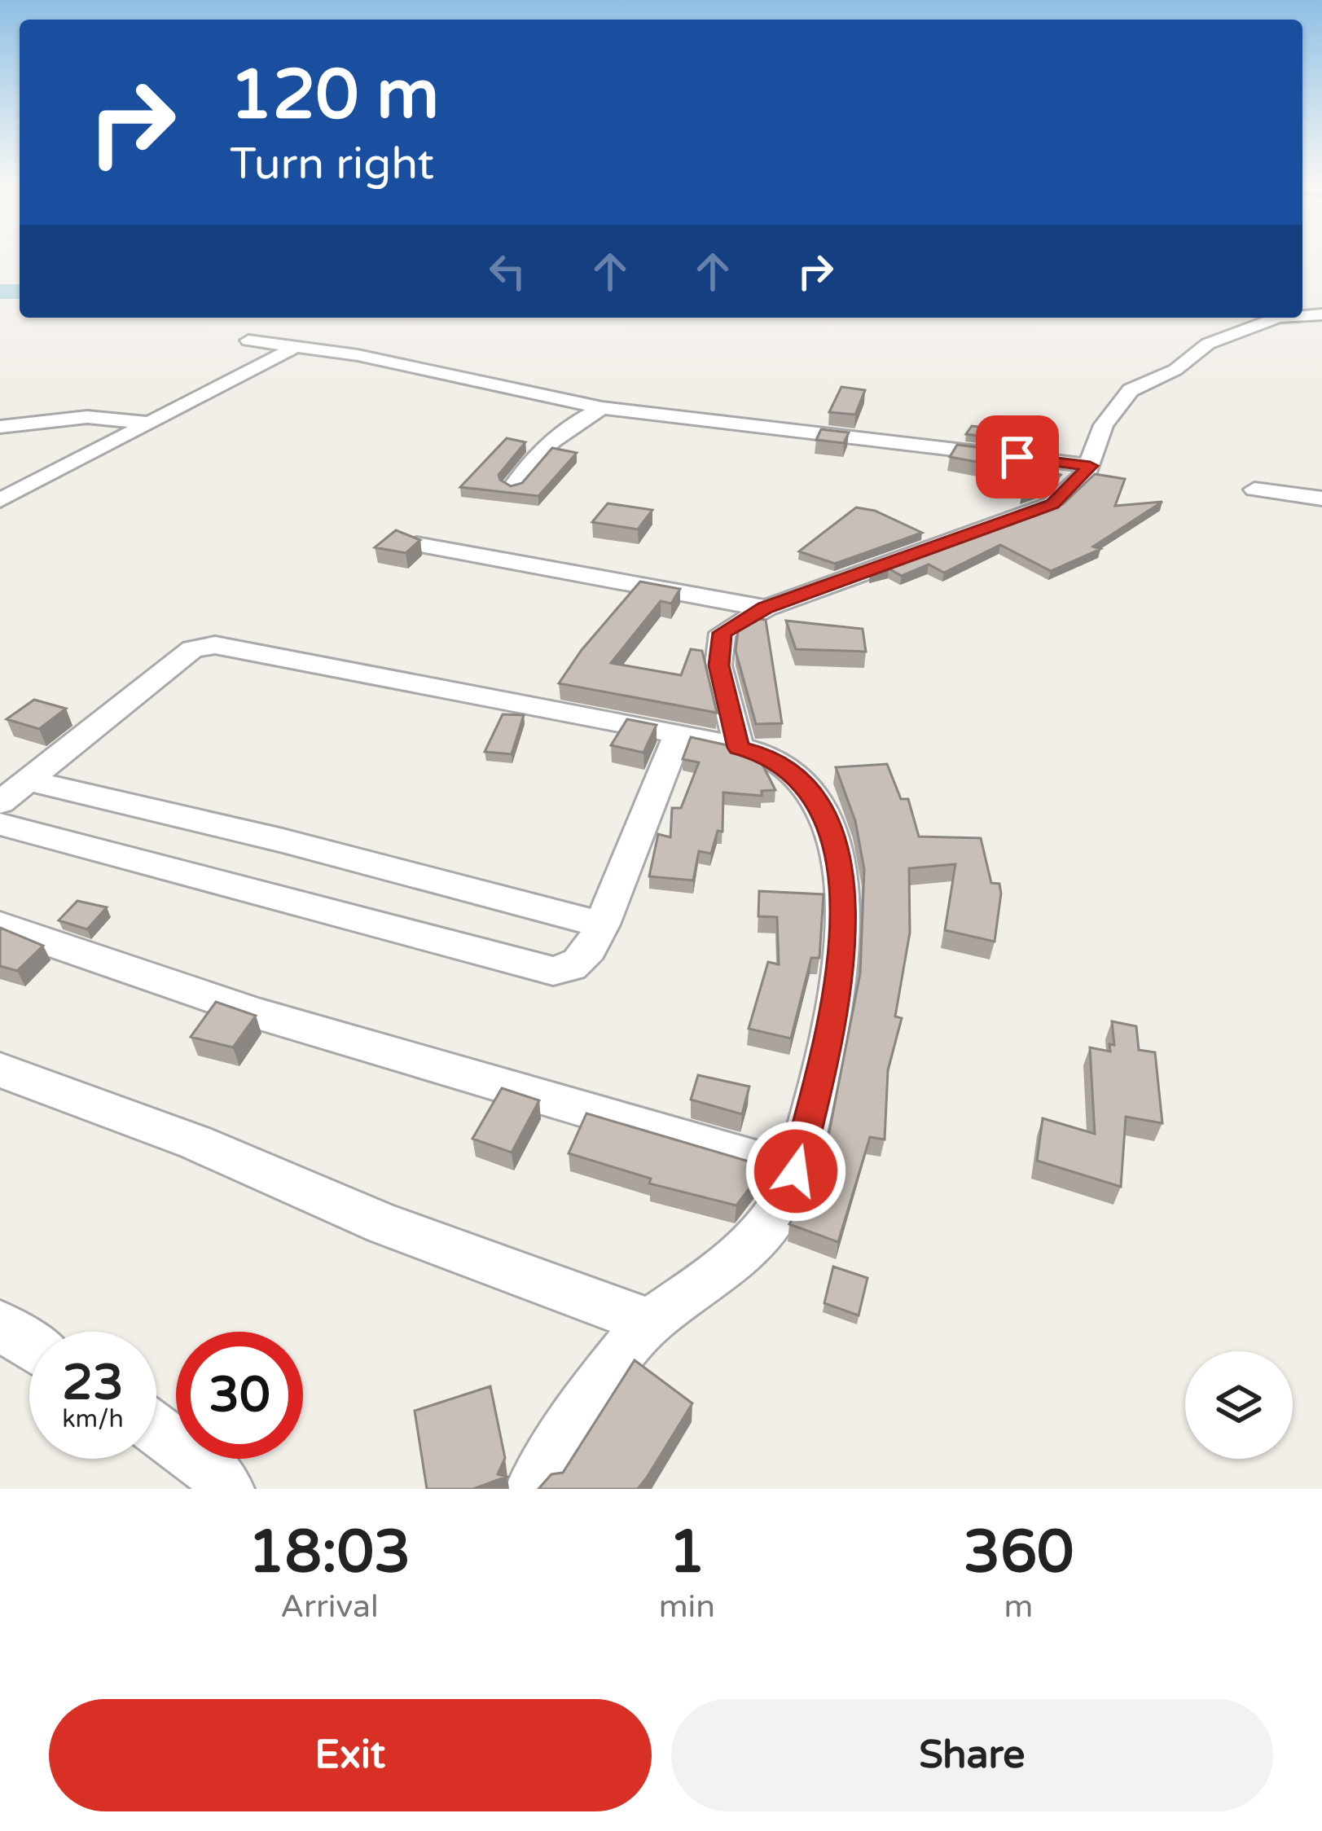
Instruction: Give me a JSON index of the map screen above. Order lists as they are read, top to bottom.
{
  "page": {
    "turn": ["120 m", "Turn right"],
    "speed": "23 km/h",
    "limit": "30",
    "eta": [
      "18:03",
      "Arrival",
      "1",
      "min",
      "360",
      "m"
    ],
    "buttons": ["Exit", "Share"]
  }
}
